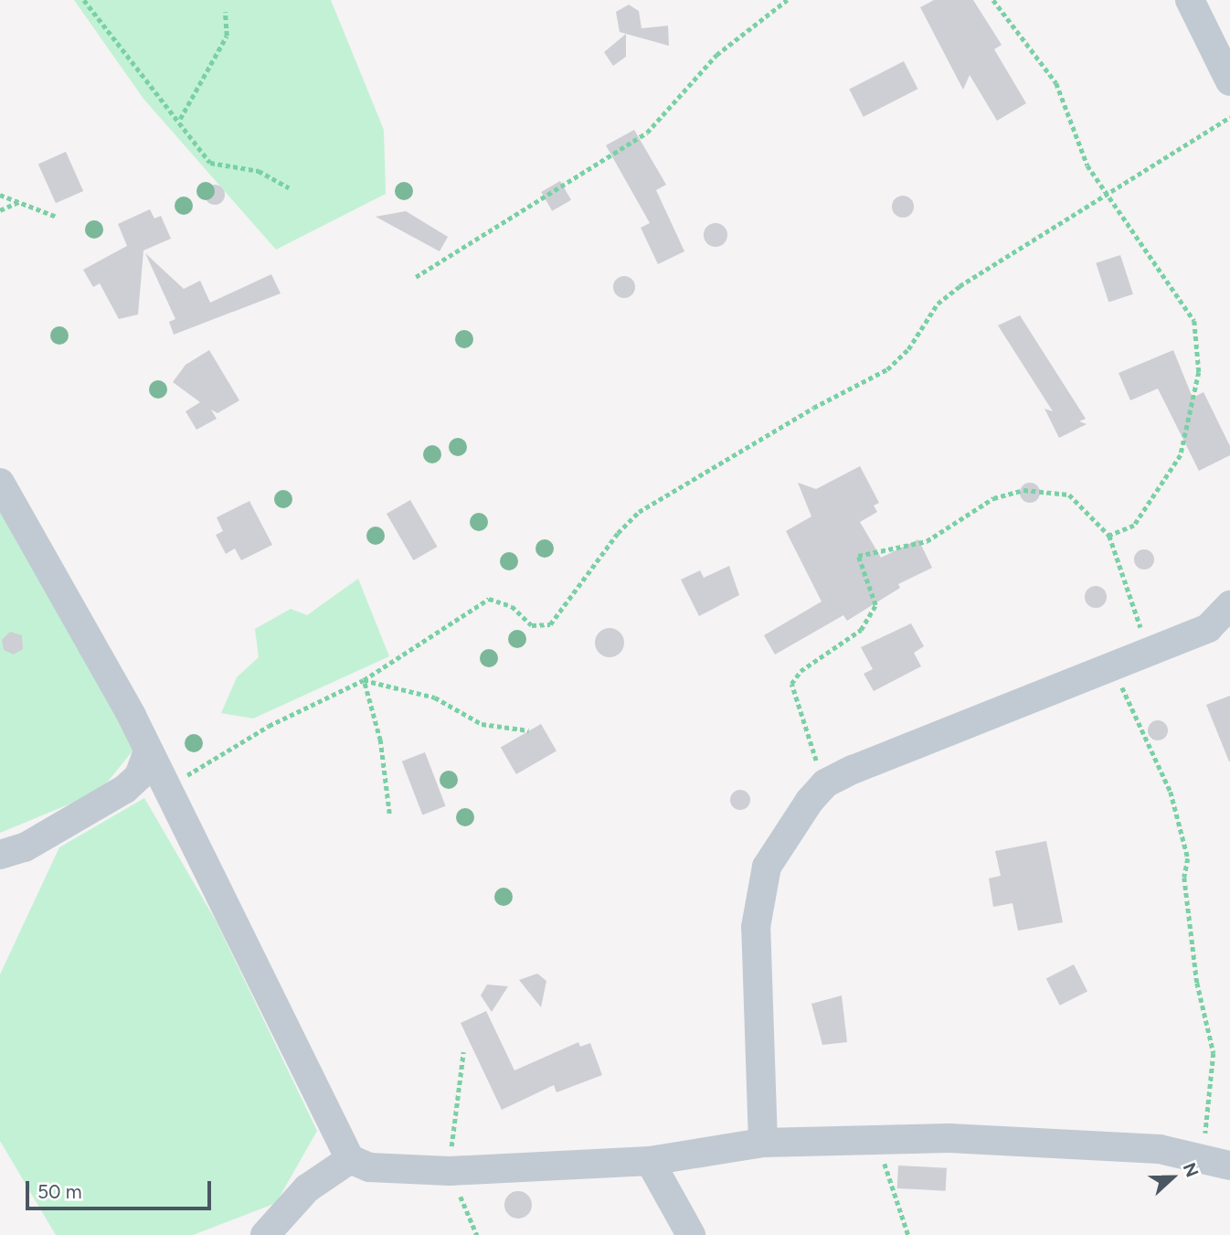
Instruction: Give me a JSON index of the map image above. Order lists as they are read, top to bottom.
{
  "scale_bar": "50 m",
  "north": "right"
}
